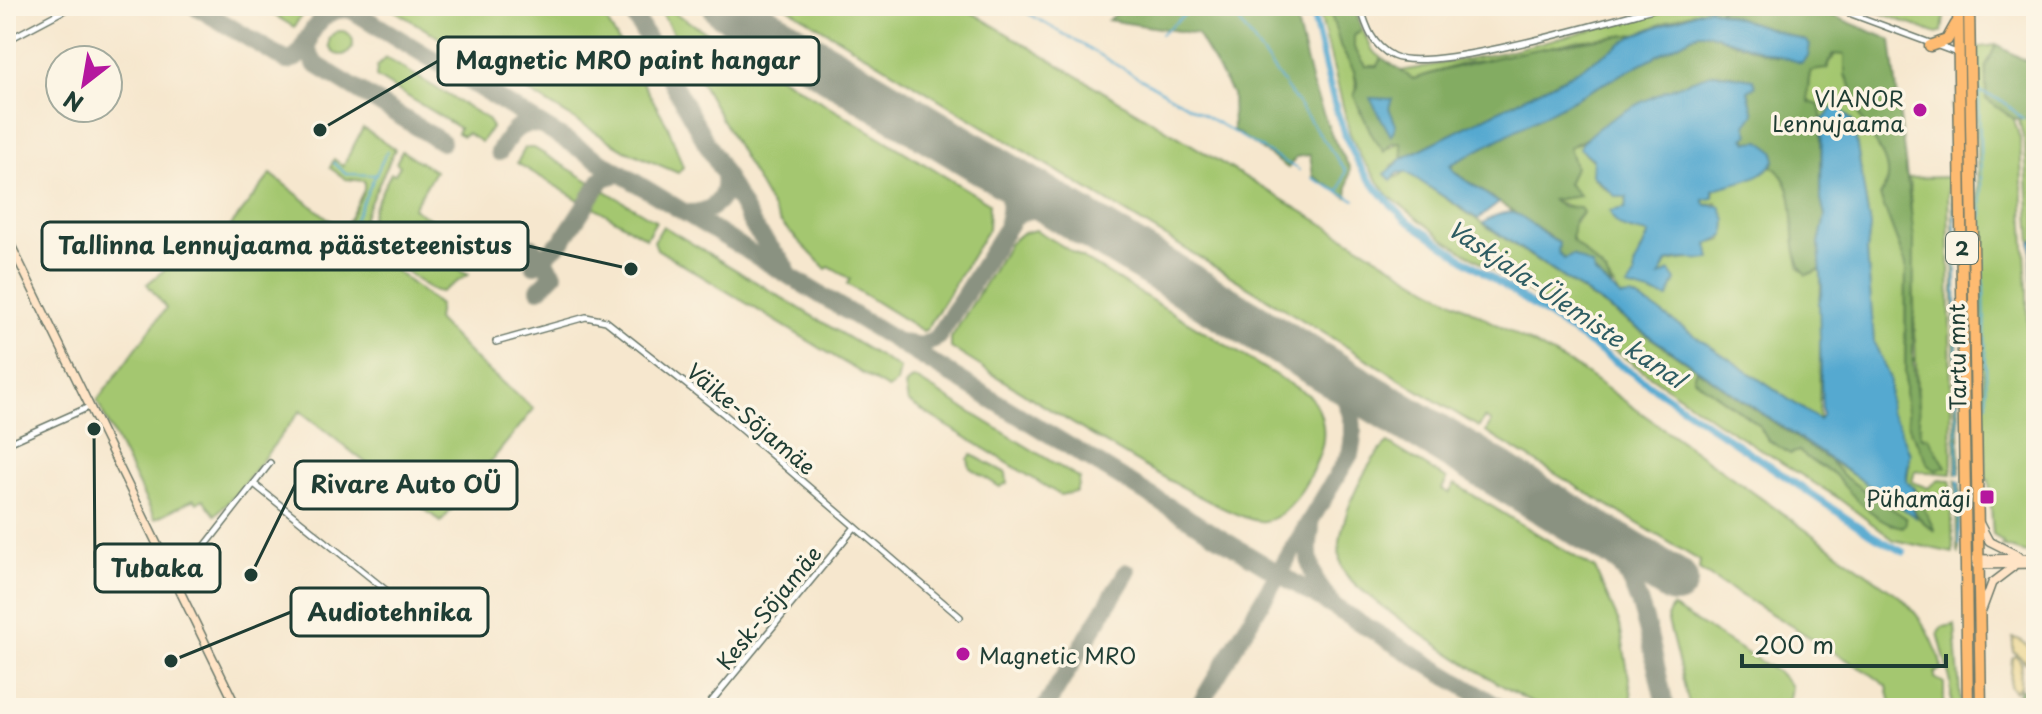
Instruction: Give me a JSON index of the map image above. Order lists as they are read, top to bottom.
{
  "streets": {
    "highway": ["2", "Tartu mnt"],
    "street": ["Väike-Sõjamäe", "Kesk-Sõjamäe"]
  },
  "crossings": [
    ["Väike-Sõjamäe", "Kesk-Sõjamäe"]
  ],
  "water": ["Vaskjala-Ülemiste kanal"],
  "places": {
    "other": [
      "VIANOR Lennujaama",
      "Magnetic MRO paint hangar",
      "Tallinna Lennujaama päästeteenistus",
      "Tubaka",
      "Rivare Auto OÜ",
      "Magnetic MRO",
      "Audiotehnika"
    ],
    "transit": ["Pühamägi"]
  },
  "scale_bar": "200 m",
  "north": "bottom left"
}
